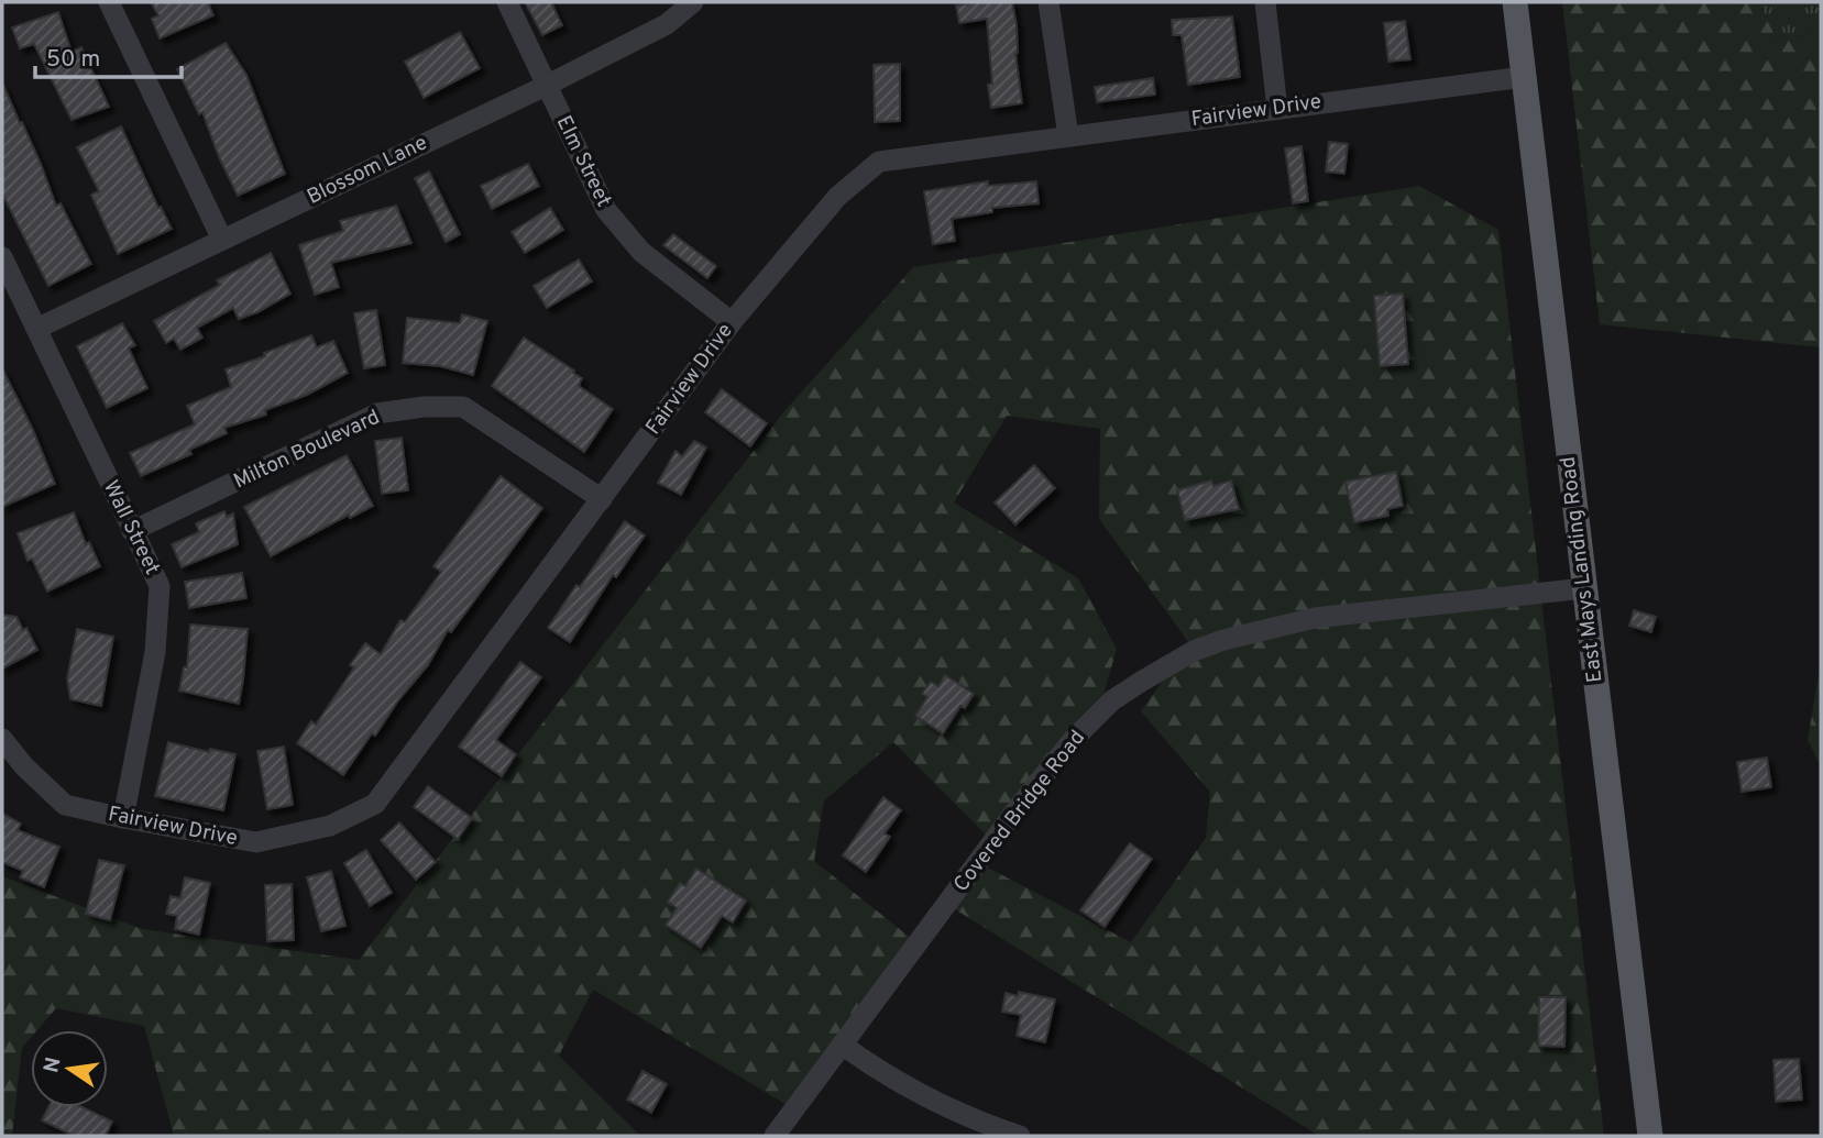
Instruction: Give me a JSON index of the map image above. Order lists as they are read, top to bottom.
{
  "streets": {
    "main road": ["East Mays Landing Road"],
    "street": [
      "Fairview Drive",
      "Elm Street",
      "Blossom Lane",
      "Milton Boulevard",
      "Wall Street",
      "Covered Bridge Road"
    ]
  },
  "crossings": [
    ["Fairview Drive", "Elm Street"],
    ["Fairview Drive", "Milton Boulevard"],
    ["Fairview Drive", "Wall Street"],
    ["Fairview Drive", "East Mays Landing Road"],
    ["Elm Street", "Blossom Lane"],
    ["Blossom Lane", "Wall Street"],
    ["Milton Boulevard", "Wall Street"],
    ["East Mays Landing Road", "Covered Bridge Road"]
  ],
  "scale_bar": "50 m",
  "north": "left"
}
